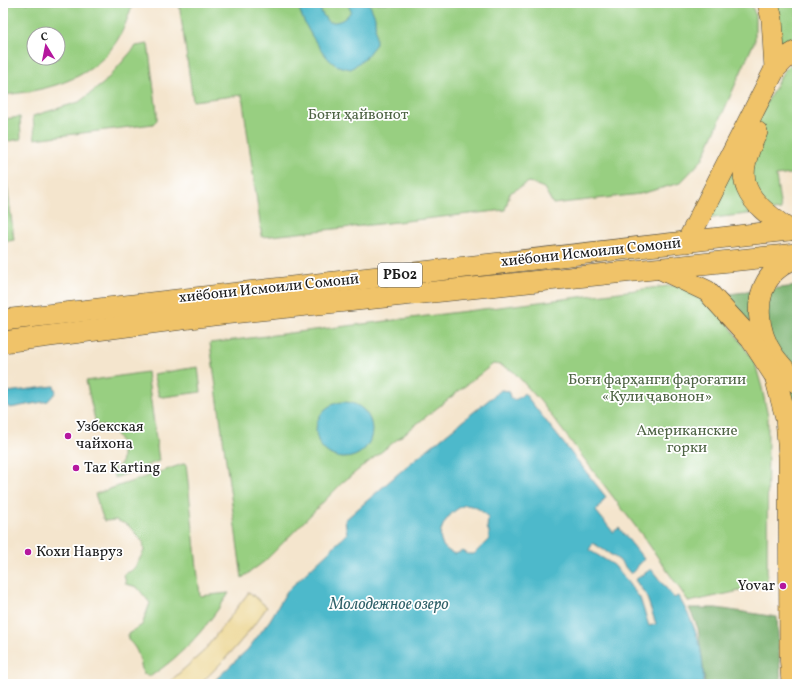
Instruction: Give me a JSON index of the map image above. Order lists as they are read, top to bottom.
{
  "streets": {
    "highway": ["хиёбони Исмоили Сомонӣ", "РБ02"]
  },
  "water": ["Молодежное озеро"],
  "parks": ["Боғи ҳайвонот", "Боғи фарҳанги фароғатии «Кули ҷавонон»", "Американские горки"],
  "places": [
    "Узбекская чайхона",
    "Taz Karting",
    "Кохи Навруз",
    "Yovar"
  ],
  "north": "top"
}
